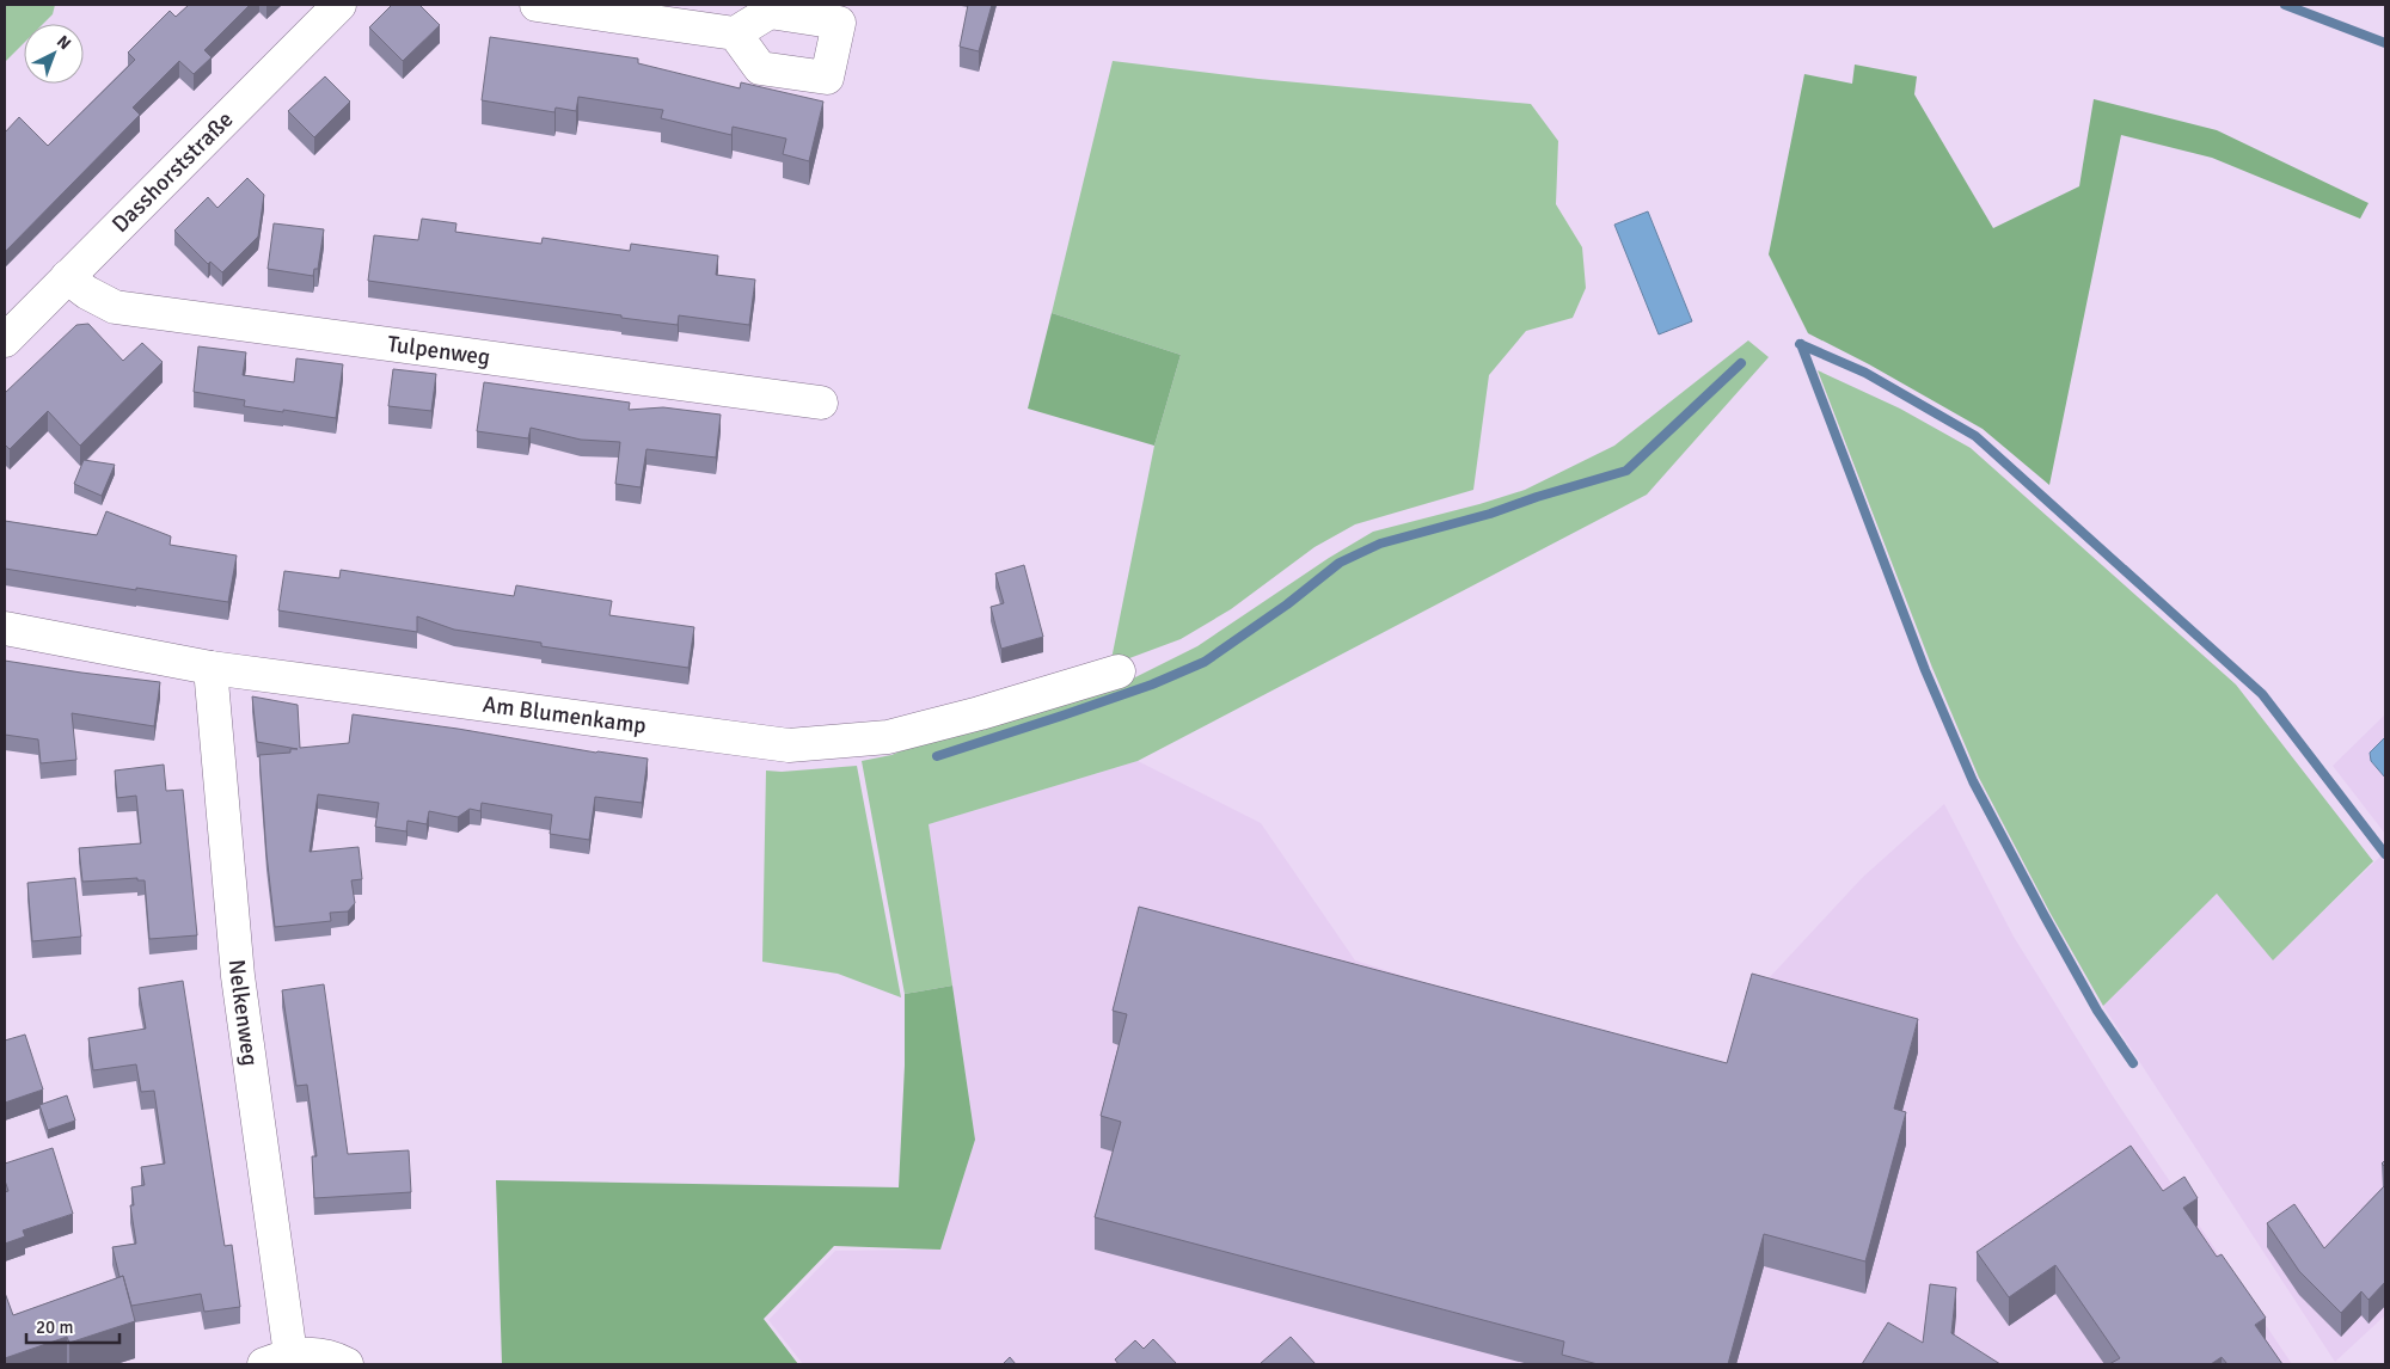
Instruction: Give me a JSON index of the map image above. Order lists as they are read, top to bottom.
{
  "streets": {
    "street": [
      "Dasshorststraße",
      "Tulpenweg",
      "Am Blumenkamp",
      "Nelkenweg"
    ]
  },
  "crossings": [
    ["Dasshorststraße", "Tulpenweg"],
    ["Am Blumenkamp", "Nelkenweg"]
  ],
  "scale_bar": "20 m",
  "north": "top right"
}
